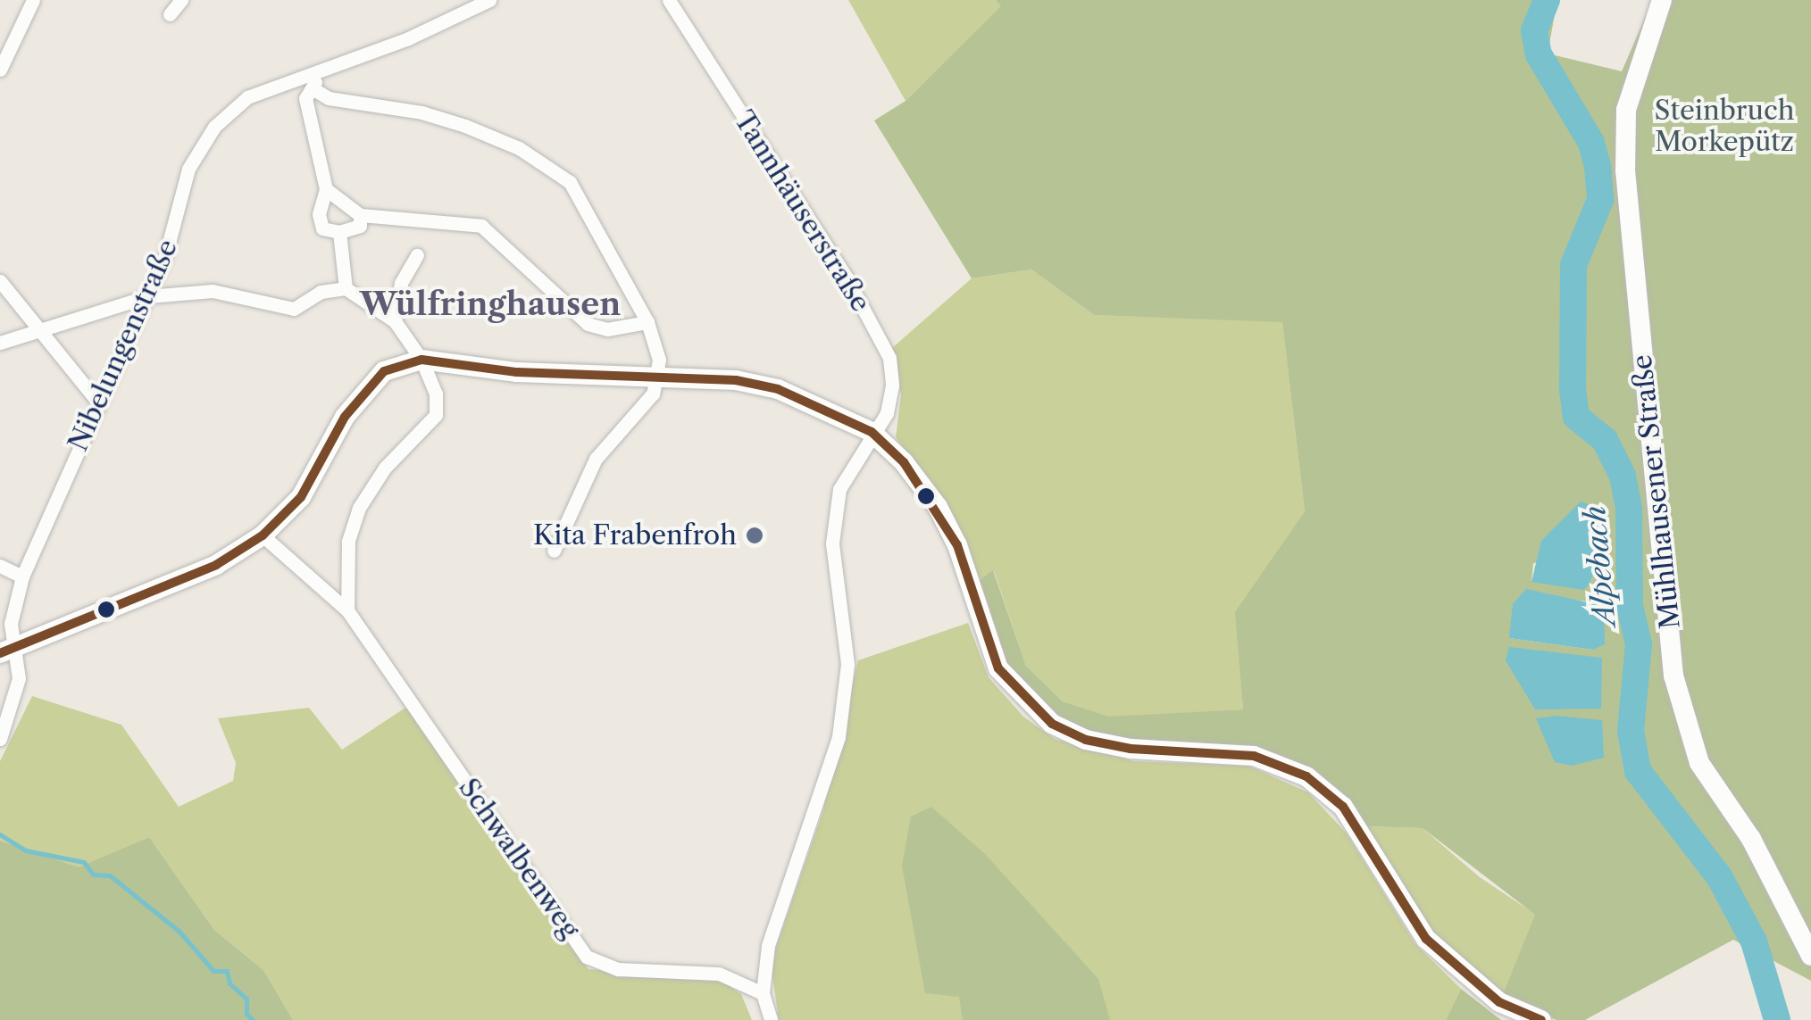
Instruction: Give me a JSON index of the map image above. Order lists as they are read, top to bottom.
{
  "streets": {
    "street": [
      "Tannhäuserstraße",
      "Nibelungenstraße",
      "Mühlhausener Straße",
      "Schwalbenweg"
    ]
  },
  "crossings": [
    ["Tannhäuserstraße", "Schwalbenweg"]
  ],
  "districts": ["Wülfringhausen"],
  "water": ["Alpebach"],
  "parks": ["Steinbruch Morkepütz"],
  "places": ["Kita Frabenfroh"]
}
